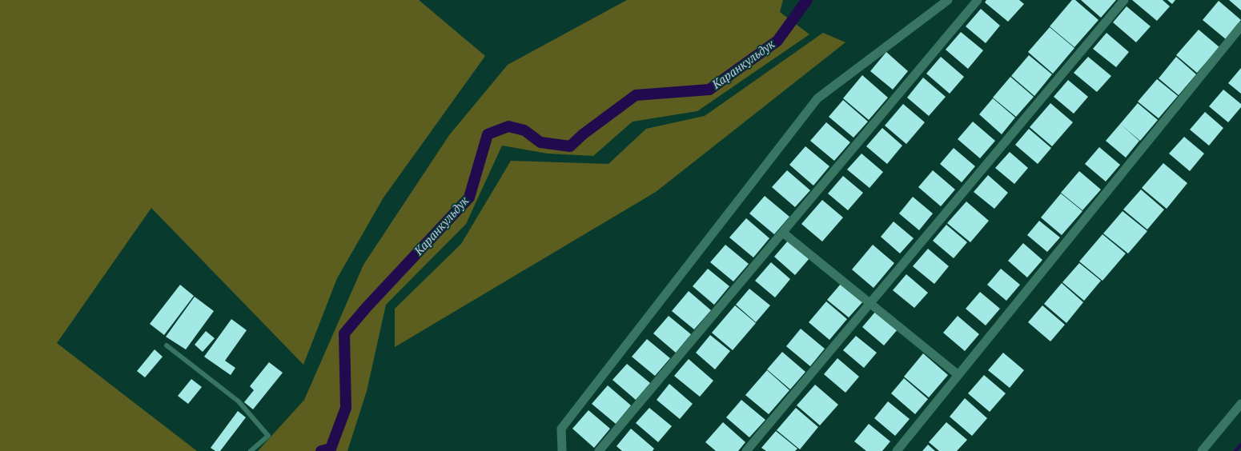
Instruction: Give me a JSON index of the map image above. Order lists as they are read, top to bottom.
{
  "water": ["Каранкульдук"]
}
